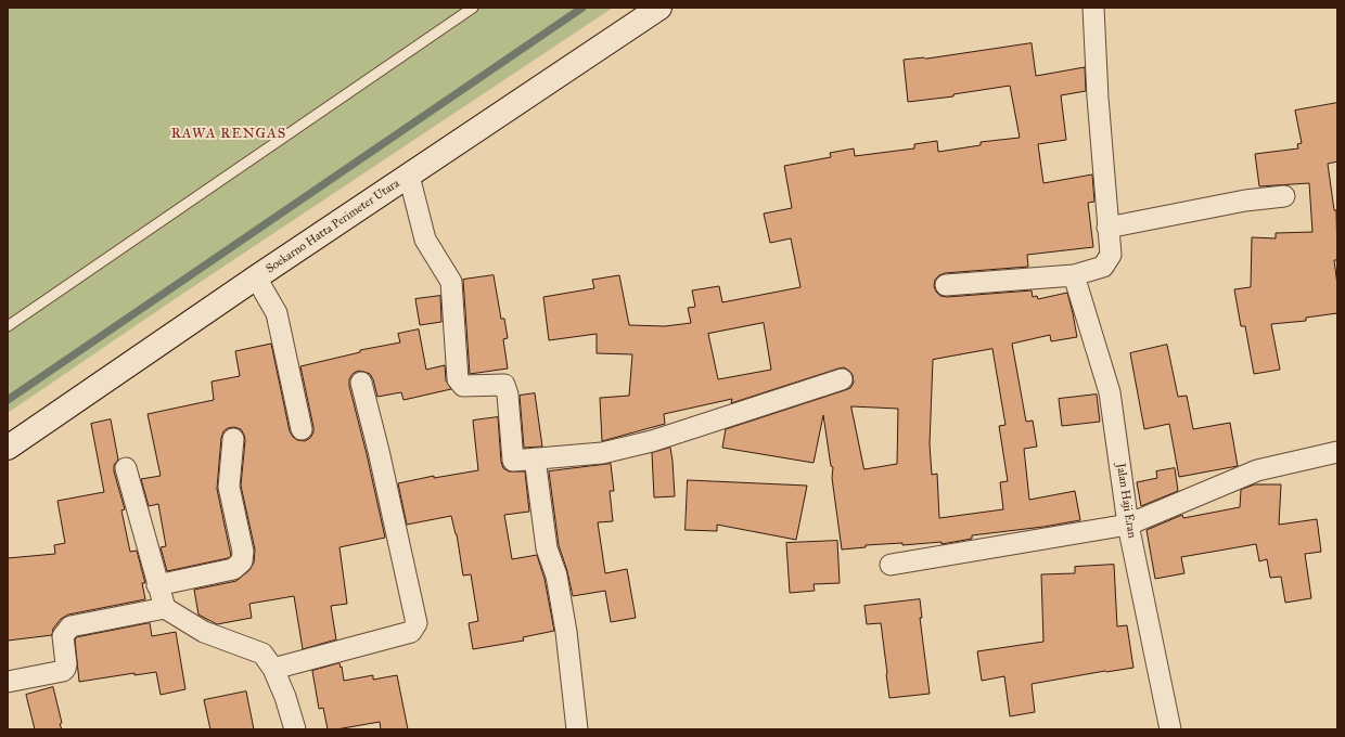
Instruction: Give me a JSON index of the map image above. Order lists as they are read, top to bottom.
{
  "streets": {
    "main road": ["Soekarno Hatta Perimeter Utara"],
    "street": ["Jalan Haji Eran"]
  },
  "districts": ["RAWA RENGAS"]
}
